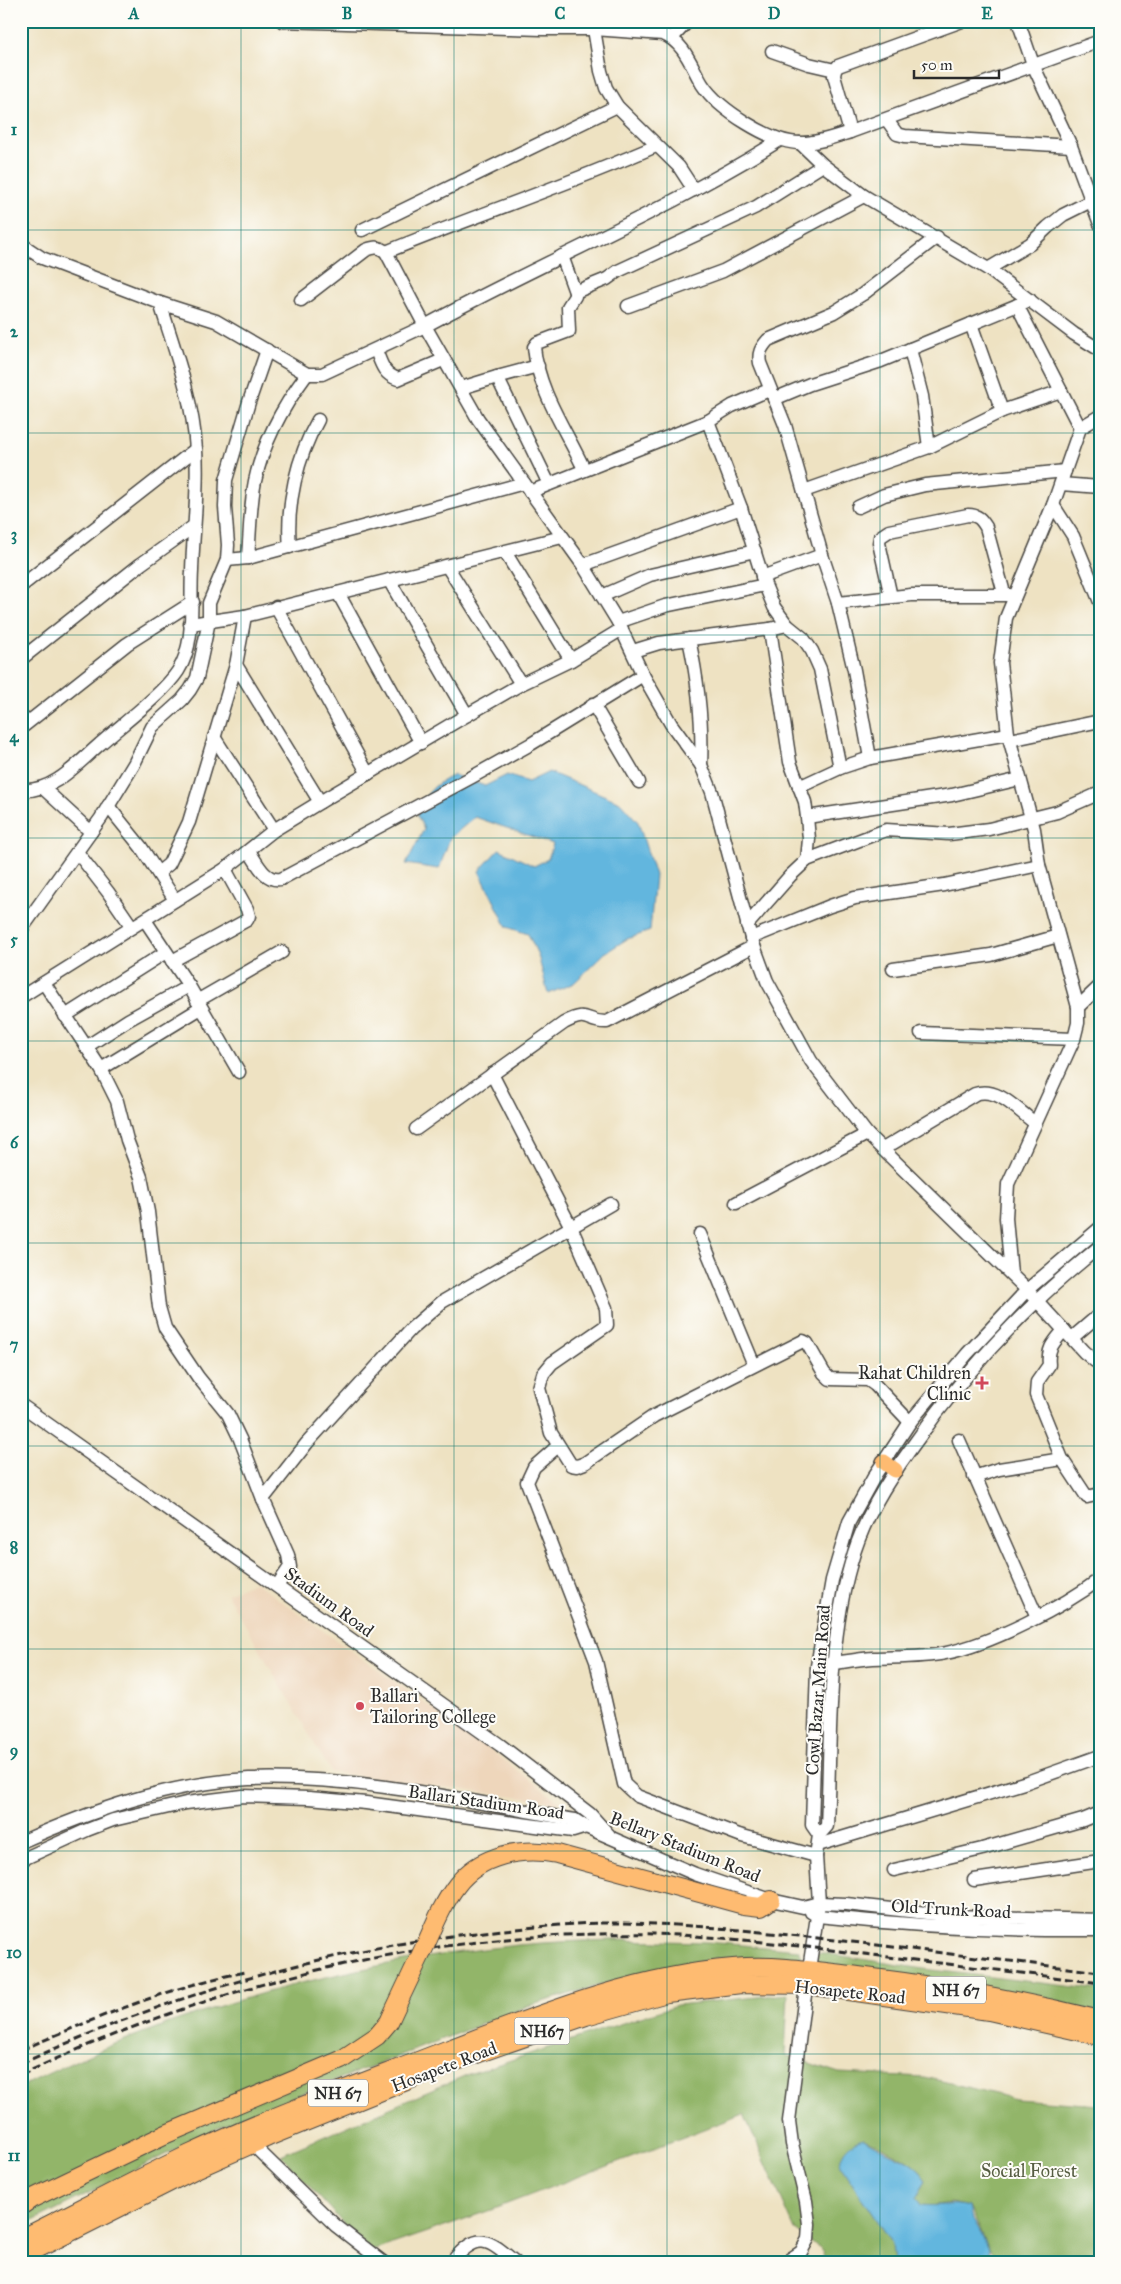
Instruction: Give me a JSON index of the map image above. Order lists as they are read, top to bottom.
{
  "streets": {
    "highway": ["NH 67", "Hosapete Road", "NH67"],
    "street": [
      "Stadium Road",
      "Cowl Bazar Main Road",
      "Ballari Stadium Road",
      "Bellary Stadium Road",
      "Old Trunk Road"
    ]
  },
  "crossings": [
    ["Stadium Road", "Bellary Stadium Road"],
    ["Ballari Stadium Road", "Bellary Stadium Road"],
    ["Bellary Stadium Road", "Old Trunk Road"]
  ],
  "parks": ["Social Forest"],
  "places": {
    "health": ["Rahat Children Clinic"],
    "other": ["Ballari Tailoring College"]
  },
  "scale_bar": "50 m",
  "grid": {
    "columns": [
      "A",
      "B",
      "C",
      "D",
      "E"
    ],
    "rows": [
      "1",
      "2",
      "3",
      "4",
      "5",
      "6",
      "7",
      "8",
      "9",
      "10",
      "11"
    ]
  }
}
